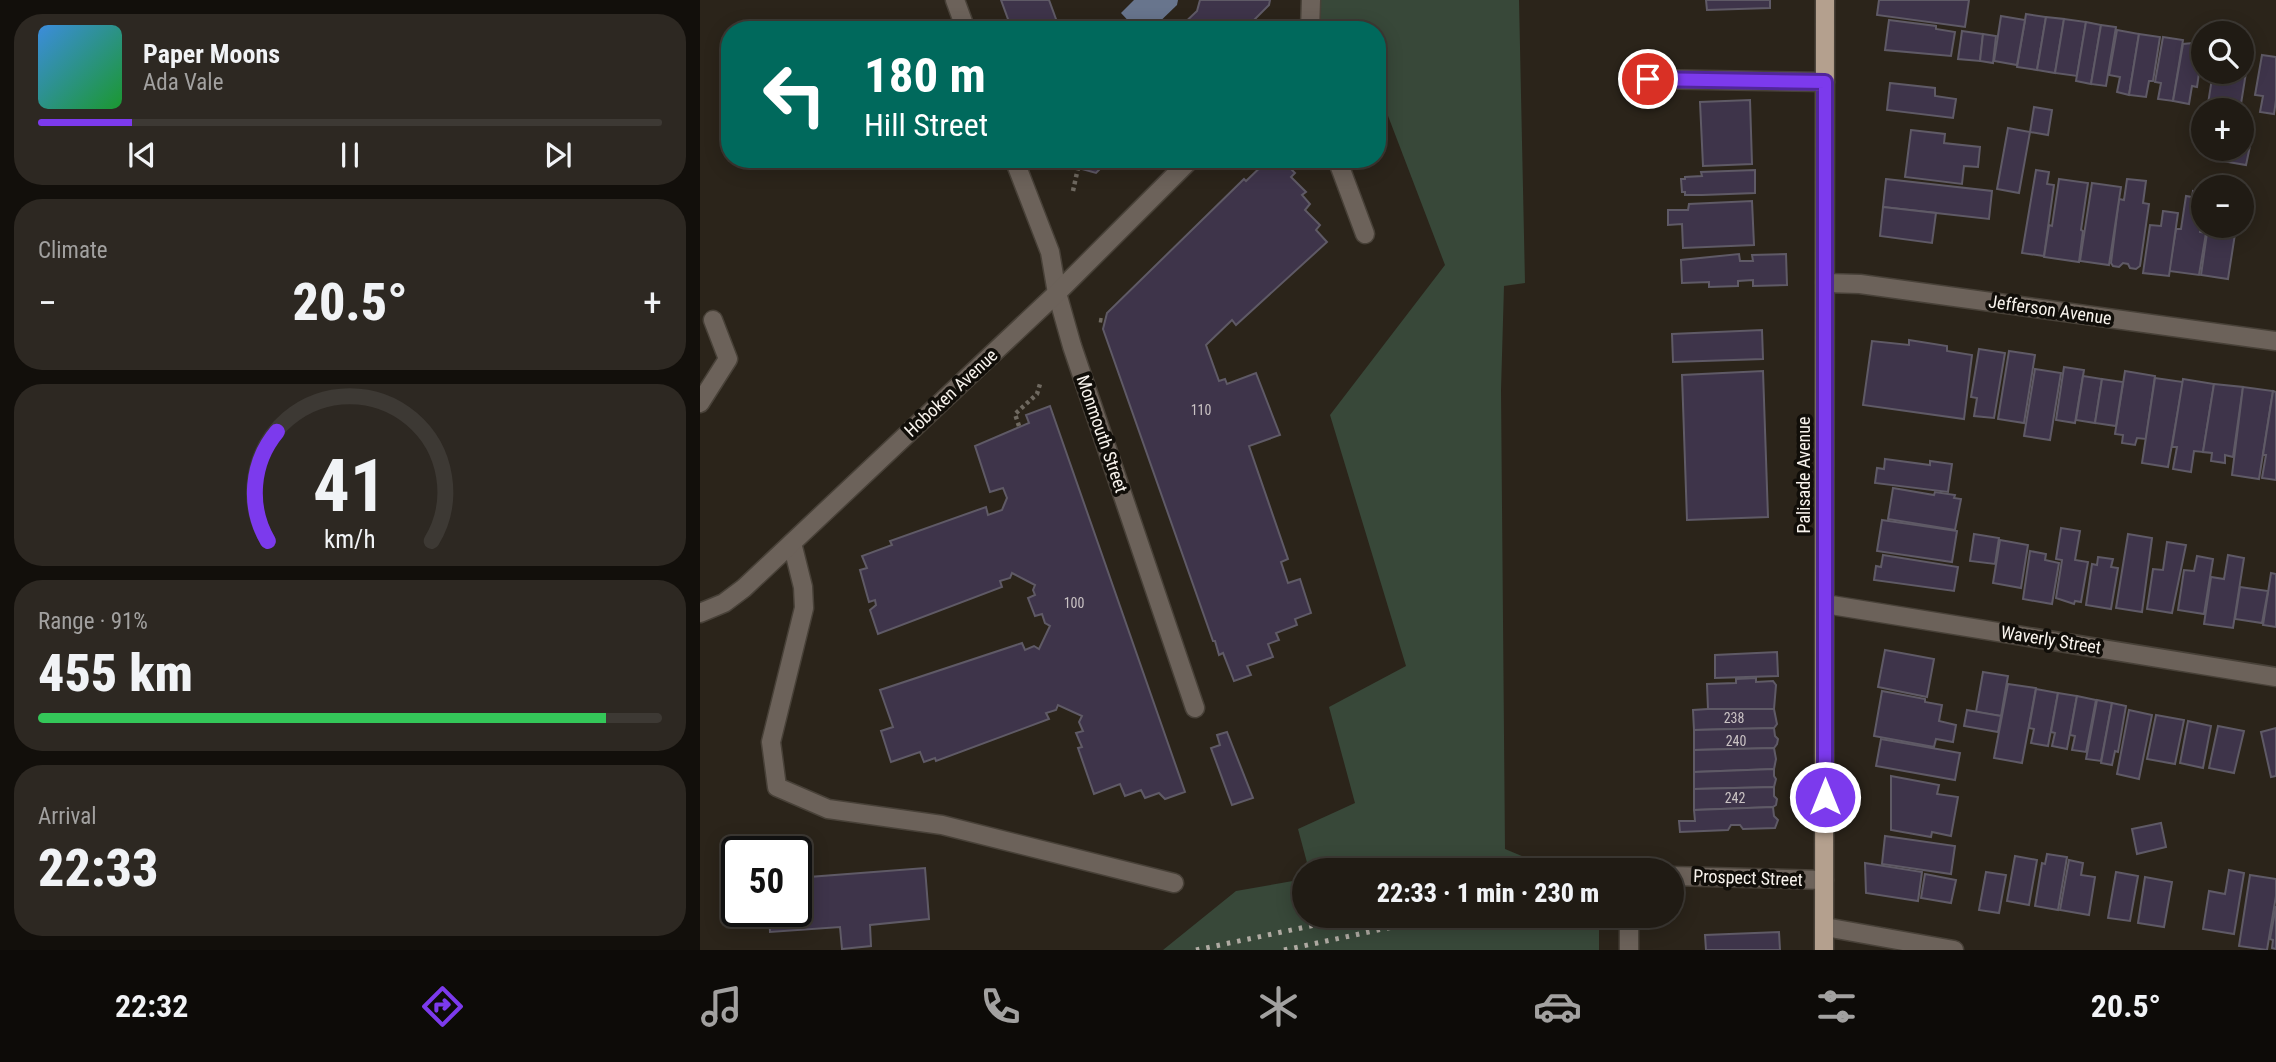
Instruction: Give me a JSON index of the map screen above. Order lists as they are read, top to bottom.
{
  "streets": {
    "main road": ["Palisade Avenue"],
    "street": [
      "Jefferson Avenue",
      "Hoboken Avenue",
      "Monmouth Street",
      "Waverly Street",
      "Prospect Street"
    ]
  },
  "crossings": [
    ["Jefferson Avenue", "Palisade Avenue"],
    ["Hoboken Avenue", "Monmouth Street"],
    ["Palisade Avenue", "Waverly Street"],
    ["Palisade Avenue", "Prospect Street"]
  ],
  "house_numbers": [
    "110",
    "100",
    "238",
    "240",
    "242"
  ],
  "page": {
    "map_buttons": ["+", "−"],
    "turn": ["180 m", "Hill Street"],
    "song": ["Paper Moons", "Ada Vale"],
    "tile": [
      "Climate",
      ["Range · 91%", "455 km"],
      ["Arrival", "22:33"]
    ],
    "heat": ["−", "20.5°", "+"],
    "limit": "50",
    "trip": "22:33 · 1 min · 230 m",
    "tabs": ["22:32", "20.5°"],
    "gauge": ["41", "km/h"]
  }
}
